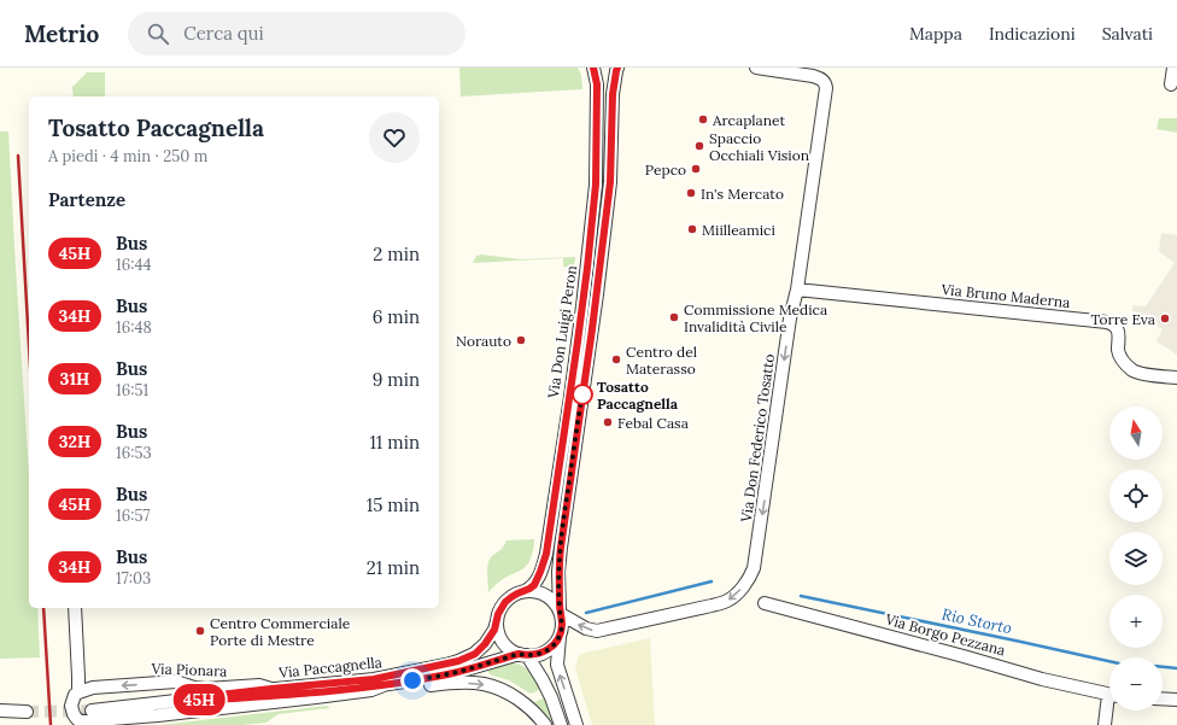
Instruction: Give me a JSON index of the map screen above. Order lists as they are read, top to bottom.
{
  "streets": {
    "street": [
      "Via Bruno Maderna",
      "Via Don Luigi Peron",
      "Via Don Federico Tosatto",
      "Via Borgo Pezzana",
      "Via Paccagnella",
      "Via Pionara"
    ]
  },
  "crossings": [
    ["Via Bruno Maderna", "Via Don Federico Tosatto"],
    ["Via Don Luigi Peron", "Via Don Federico Tosatto"],
    ["Via Don Luigi Peron", "Via Paccagnella"],
    ["Via Don Federico Tosatto", "Via Paccagnella"],
    ["Via Paccagnella", "Via Pionara"]
  ],
  "one_way": ["Via Pionara"],
  "water": ["Rio Storto"],
  "places": [
    "Arcaplanet",
    "Spaccio Occhiali Vision",
    "Pepco",
    "In's Mercato",
    "Miilleamici",
    "Commissione Medica Invalidità Civile",
    "Torre Eva",
    "Norauto",
    "Centro del Materasso",
    "Tosatto Paccagnella",
    "Febal Casa",
    "Centro Commerciale Porte di Mestre"
  ],
  "lines": ["bus line 45H"],
  "north": "top",
  "page": {
    "header": "Metrio",
    "search": "Cerca qui",
    "nav": ["Mappa", "Indicazioni", "Salvati"],
    "on_map": "45H",
    "heading": [
      ["Tosatto Paccagnella", "A piedi · 4 min · 250 m"],
      "Partenze"
    ],
    "list": [
      {
        "mark": "45H",
        "name": "Bus",
        "note": "16:44",
        "value": "2 min"
      },
      {
        "mark": "34H",
        "name": "Bus",
        "note": "16:48",
        "value": "6 min"
      },
      {
        "mark": "31H",
        "name": "Bus",
        "note": "16:51",
        "value": "9 min"
      },
      {
        "mark": "32H",
        "name": "Bus",
        "note": "16:53",
        "value": "11 min"
      },
      {
        "mark": "45H",
        "name": "Bus",
        "note": "16:57",
        "value": "15 min"
      },
      {
        "mark": "34H",
        "name": "Bus",
        "note": "17:03",
        "value": "21 min"
      }
    ],
    "map_buttons": ["+", "−"]
  }
}
